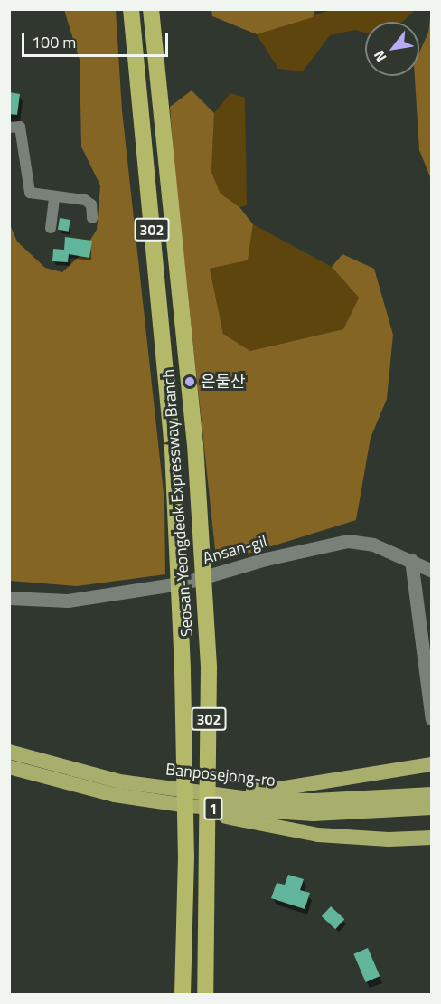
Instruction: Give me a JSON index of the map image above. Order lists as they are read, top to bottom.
{
  "streets": {
    "highway": [
      "302",
      "Seosan-Yeongdeok Expressway Branch",
      "Banposejong-ro",
      "1"
    ],
    "street": ["Ansan-gil"]
  },
  "places": ["은둘산"],
  "scale_bar": "100 m",
  "north": "bottom left"
}
